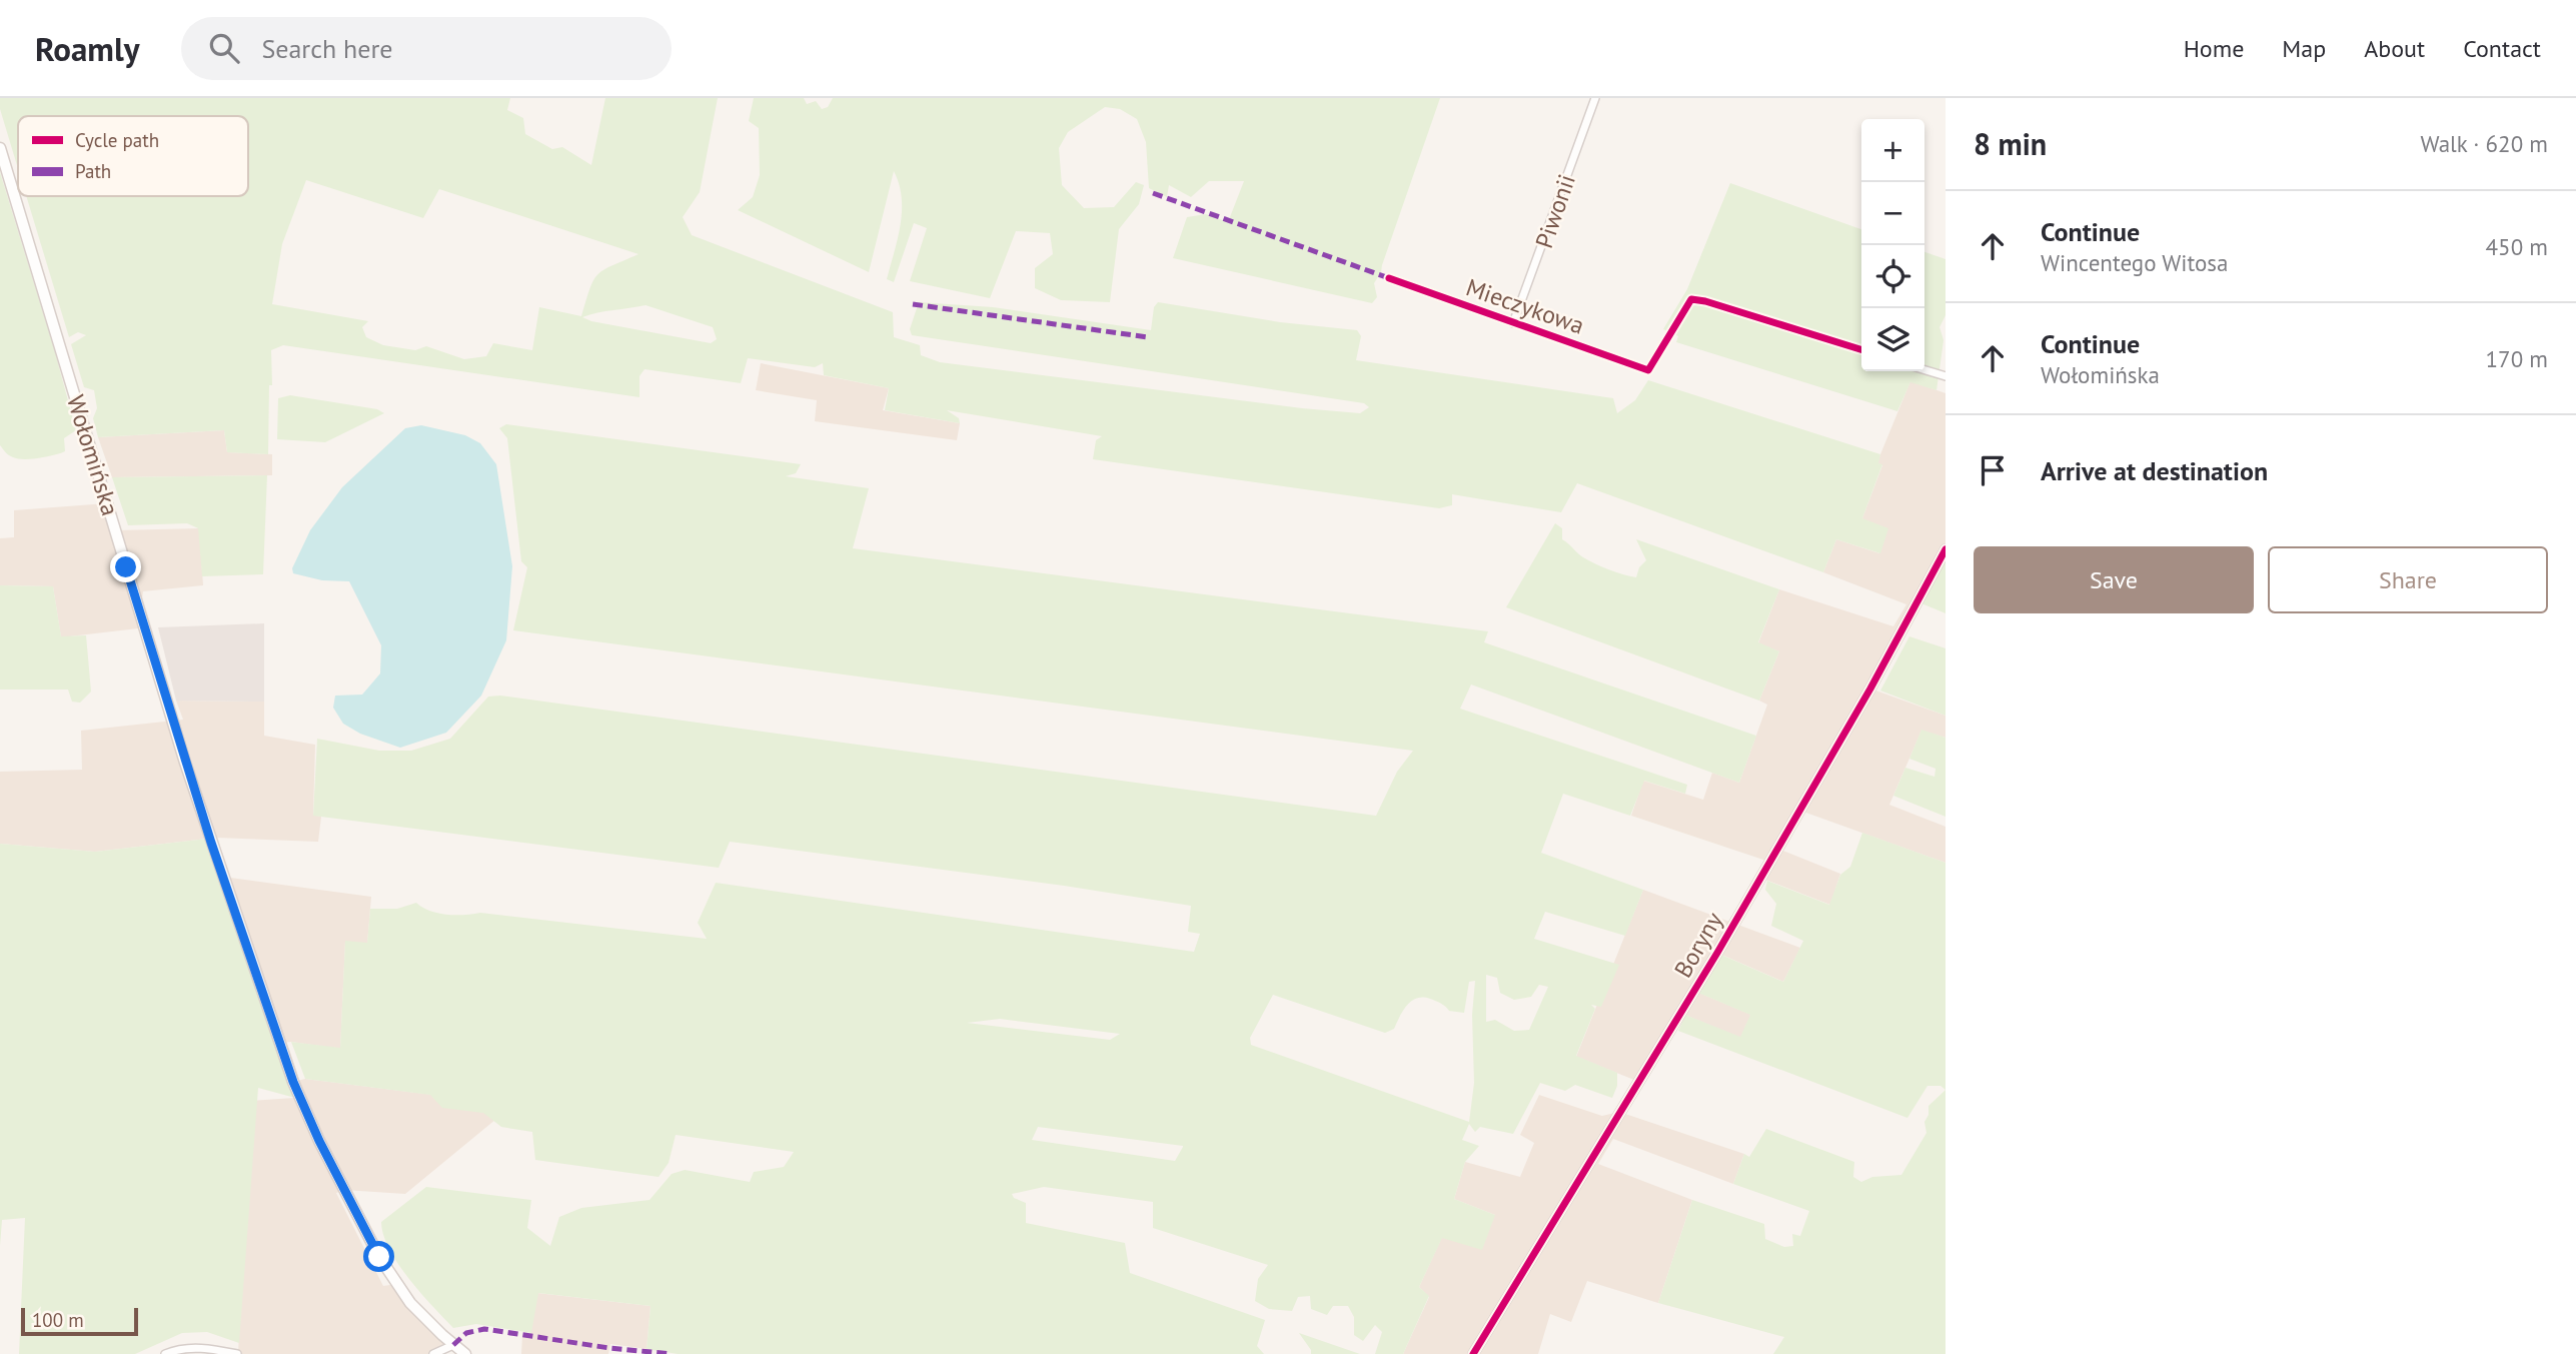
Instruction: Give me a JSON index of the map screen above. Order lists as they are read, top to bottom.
{
  "streets": {
    "main road": ["Wołomińska"],
    "street": ["Piwonii", "Mieczykowa", "Boryny"]
  },
  "crossings": [
    ["Piwonii", "Mieczykowa"]
  ],
  "legend": ["Cycle path", "Path"],
  "scale_bar": "100 m",
  "page": {
    "header": "Roamly",
    "search": "Search here",
    "nav": [
      "Home",
      "Map",
      "About",
      "Contact"
    ],
    "heading": ["8 min", "Walk · 620 m"],
    "map_buttons": ["+", "−"],
    "list": [
      ["Continue", "Wincentego Witosa", "450 m"],
      ["Continue", "Wołomińska", "170 m"],
      "Arrive at destination"
    ],
    "buttons": ["Save", "Share"],
    "scale": "100 m"
  }
}
